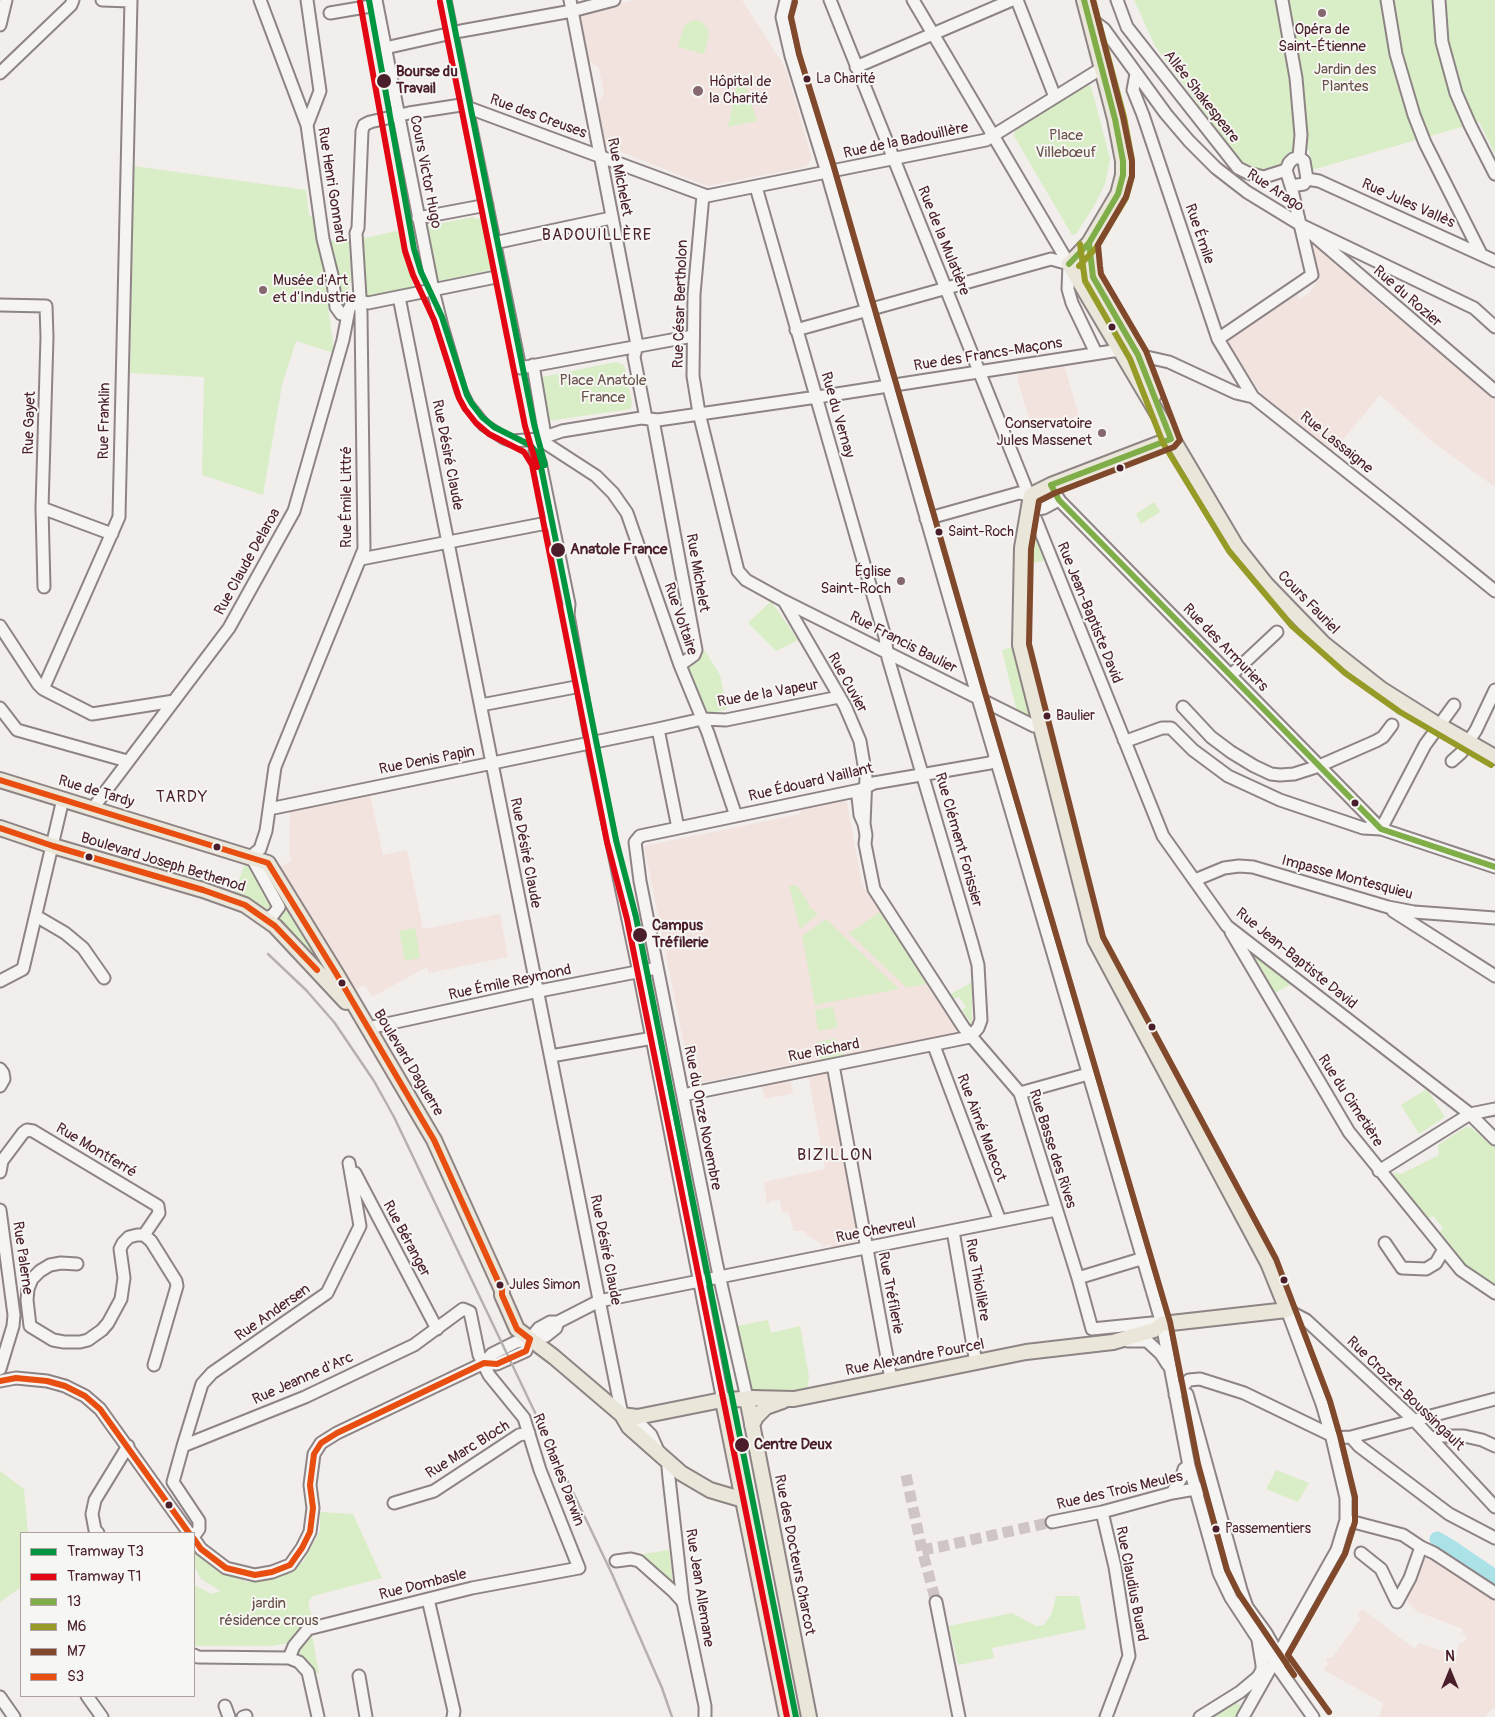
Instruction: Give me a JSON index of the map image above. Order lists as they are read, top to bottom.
{
  "streets": {
    "main road": [
      "Cours Fauriel",
      "Rue de Tardy",
      "Boulevard Joseph Bethenod",
      "Boulevard Daguerre",
      "Rue Alexandre Pourcel",
      "Rue des Docteurs Charcot"
    ],
    "street": [
      "Allée Shakespeare",
      "Rue des Creuses",
      "Rue de la Badouillère",
      "Cours Victor Hugo",
      "Rue Michelet",
      "Rue Henri Gonnard",
      "Rue Arago",
      "Rue Jules Vallès",
      "Rue Émile",
      "Rue de la Mulatière",
      "Rue du Rozier",
      "Rue César Bertholon",
      "Rue des Francs-Maçons",
      "Rue du Vernay",
      "Rue Franklin",
      "Rue Gayet",
      "Rue Lassaigne",
      "Rue Désiré Claude",
      "Rue Émile Littré",
      "Rue Claude Delaroa",
      "Rue Jean-Baptiste David",
      "Rue Voltaire",
      "Rue Francis Baulier",
      "Rue des Armuriers",
      "Rue Cuvier",
      "Rue de la Vapeur",
      "Rue Denis Papin",
      "Rue Édouard Vaillant",
      "Rue Clément Forissier",
      "Impasse Montesquieu",
      "Rue Émile Reymond",
      "Rue Richard",
      "Rue du Cimetière",
      "Rue du Onze Novembre",
      "Rue Aimé Malecot",
      "Rue Basse des Rives",
      "Rue Montferré",
      "Rue Chevreul",
      "Rue Béranger",
      "Rue Palerne",
      "Rue Thiollière",
      "Rue Tréfilerie",
      "Rue Andersen",
      "Rue Jeanne d'Arc",
      "Rue Crozet-Boussingault",
      "Rue Marc Bloch",
      "Rue Charles Darwin",
      "Rue des Trois Meules",
      "Rue Claudius Buard",
      "Rue Dombasle",
      "Rue Jean Allemane"
    ]
  },
  "crossings": [
    ["Rue des Creuses", "Rue de la Badouillère"],
    ["Rue des Creuses", "Rue Michelet"],
    ["Rue des Creuses", "Rue César Bertholon"],
    ["Rue de la Badouillère", "Rue de la Mulatière"],
    ["Rue de la Badouillère", "Rue César Bertholon"],
    ["Rue de la Badouillère", "Rue du Vernay"],
    ["Cours Victor Hugo", "Rue Émile Littré"],
    ["Cours Victor Hugo", "Rue Voltaire"],
    ["Rue Michelet", "Rue des Francs-Maçons"],
    ["Rue Michelet", "Rue Voltaire"],
    ["Rue Henri Gonnard", "Rue Claude Delaroa"],
    ["Rue Arago", "Rue Émile"],
    ["Rue Arago", "Rue du Rozier"],
    ["Rue Émile", "Rue Lassaigne"],
    ["Rue de la Mulatière", "Rue des Francs-Maçons"],
    ["Rue César Bertholon", "Rue des Francs-Maçons"],
    ["Rue César Bertholon", "Rue Francis Baulier"],
    ["Rue des Francs-Maçons", "Rue du Vernay"],
    ["Rue des Francs-Maçons", "Cours Fauriel"],
    ["Rue des Francs-Maçons", "Rue Francis Baulier"],
    ["Rue du Vernay", "Rue Francis Baulier"],
    ["Rue du Vernay", "Rue Clément Forissier"],
    ["Rue Lassaigne", "Cours Fauriel"],
    ["Rue Désiré Claude", "Rue Denis Papin"],
    ["Rue Désiré Claude", "Rue Émile Reymond"],
    ["Rue Désiré Claude", "Boulevard Daguerre"],
    ["Rue Désiré Claude", "Rue Chevreul"],
    ["Rue Émile Littré", "Rue Denis Papin"],
    ["Rue Claude Delaroa", "Rue de Tardy"],
    ["Rue Jean-Baptiste David", "Impasse Montesquieu"],
    ["Rue Jean-Baptiste David", "Rue du Cimetière"],
    ["Rue Voltaire", "Rue de la Vapeur"],
    ["Rue Voltaire", "Rue Édouard Vaillant"],
    ["Rue Francis Baulier", "Rue Cuvier"],
    ["Rue Francis Baulier", "Rue Clément Forissier"],
    ["Rue Cuvier", "Rue de la Vapeur"],
    ["Rue Cuvier", "Rue Édouard Vaillant"],
    ["Rue Cuvier", "Rue Basse des Rives"],
    ["Rue de la Vapeur", "Rue Denis Papin"],
    ["Rue Édouard Vaillant", "Rue Clément Forissier"],
    ["Rue Édouard Vaillant", "Rue du Onze Novembre"],
    ["Rue de Tardy", "Boulevard Daguerre"],
    ["Rue Clément Forissier", "Rue Richard"],
    ["Rue Clément Forissier", "Rue Basse des Rives"],
    ["Boulevard Joseph Bethenod", "Rue Émile Reymond"],
    ["Boulevard Joseph Bethenod", "Boulevard Daguerre"],
    ["Rue Émile Reymond", "Boulevard Daguerre"],
    ["Rue Émile Reymond", "Rue du Onze Novembre"],
    ["Rue Richard", "Rue du Onze Novembre"],
    ["Rue Richard", "Rue Aimé Malecot"],
    ["Rue Richard", "Rue Basse des Rives"],
    ["Rue Richard", "Rue Tréfilerie"],
    ["Boulevard Daguerre", "Rue Chevreul"],
    ["Boulevard Daguerre", "Rue Alexandre Pourcel"],
    ["Boulevard Daguerre", "Rue Jean Allemane"],
    ["Rue du Onze Novembre", "Rue Chevreul"],
    ["Rue du Onze Novembre", "Rue Alexandre Pourcel"],
    ["Rue du Onze Novembre", "Rue des Docteurs Charcot"],
    ["Rue Aimé Malecot", "Rue Chevreul"],
    ["Rue Basse des Rives", "Rue Chevreul"],
    ["Rue Basse des Rives", "Rue Alexandre Pourcel"],
    ["Rue Chevreul", "Rue Thiollière"],
    ["Rue Chevreul", "Rue Tréfilerie"],
    ["Rue Chevreul", "Rue Jeanne d'Arc"],
    ["Rue Chevreul", "Rue Charles Darwin"],
    ["Rue Béranger", "Rue Andersen"],
    ["Rue Béranger", "Rue Jeanne d'Arc"],
    ["Rue Thiollière", "Rue Alexandre Pourcel"],
    ["Rue Tréfilerie", "Rue Alexandre Pourcel"],
    ["Rue Andersen", "Rue Jeanne d'Arc"],
    ["Rue Alexandre Pourcel", "Rue Crozet-Boussingault"],
    ["Rue Alexandre Pourcel", "Rue des Docteurs Charcot"],
    ["Rue Jeanne d'Arc", "Rue Charles Darwin"],
    ["Rue Marc Bloch", "Rue Charles Darwin"],
    ["Rue Charles Darwin", "Rue Dombasle"],
    ["Rue des Trois Meules", "Rue Claudius Buard"]
  ],
  "districts": ["BADOUILLÈRE", "TARDY", "BIZILLON"],
  "parks": [
    "Jardin des Plantes",
    "Place Villebœuf",
    "Place Anatole France",
    "jardin résidence crous"
  ],
  "places": [
    "Opéra de Saint-Étienne",
    "La Charité",
    "Bourse du Travail",
    "Hôpital de la Charité",
    "Musée d'Art et d'Industrie",
    "Conservatoire Jules Massenet",
    "Saint-Roch",
    "Anatole France",
    "Église Saint-Roch",
    "Baulier",
    "Campus Tréfilerie",
    "Jules Simon",
    "Centre Deux",
    "Passementiers"
  ],
  "lines": [
    "tram line T3",
    "transit line 13",
    "transit line M6",
    "transit line M7",
    "tram line T1",
    "transit line S3"
  ],
  "legend": [
    "Tramway T3",
    "Tramway T1",
    "13",
    "M6",
    "M7",
    "S3"
  ],
  "north": "top"
}
